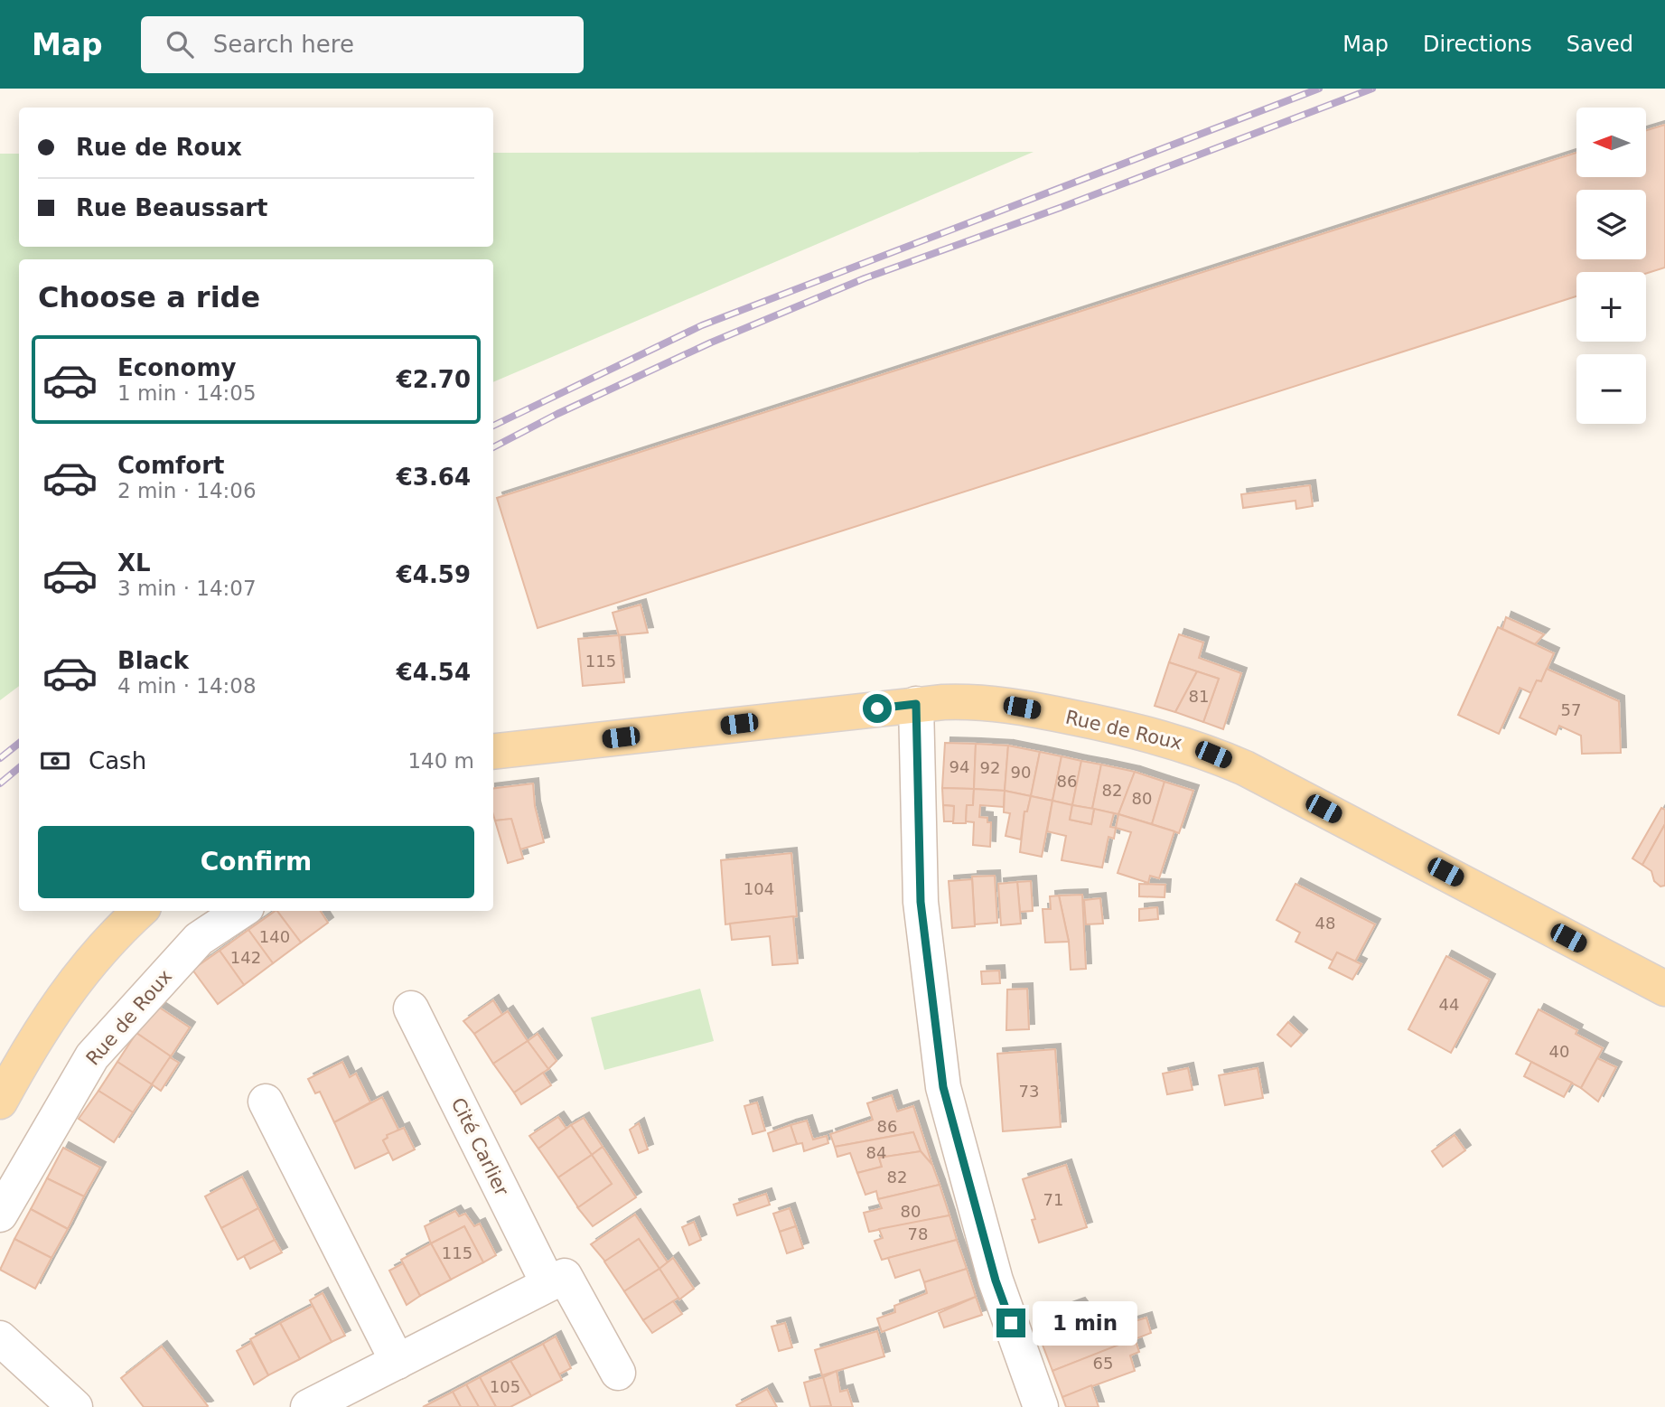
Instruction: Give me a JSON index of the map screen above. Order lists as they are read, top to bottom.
{
  "streets": {
    "main road": ["Rue de Roux"],
    "street": ["Cité Carlier"]
  },
  "house_numbers": [
    "115",
    "81",
    "57",
    "94",
    "92",
    "90",
    "86",
    "82",
    "80",
    "104",
    "48",
    "140",
    "142",
    "44",
    "40",
    "73",
    "86",
    "84",
    "82",
    "71",
    "80",
    "78",
    "115",
    "65",
    "105"
  ],
  "north": "left",
  "page": {
    "header": "Map",
    "search": "Search here",
    "nav": ["Map", "Directions", "Saved"],
    "map_buttons": ["+", "−"],
    "banner": ["Rue de Roux", "Rue Beaussart"],
    "heading": "Choose a ride",
    "list": [
      {
        "name": "Economy",
        "note": "1 min · 14:05",
        "value": "€2.70"
      },
      {
        "name": "Comfort",
        "note": "2 min · 14:06",
        "value": "€3.64"
      },
      {
        "name": "XL",
        "note": "3 min · 14:07",
        "value": "€4.59"
      },
      {
        "name": "Black",
        "note": "4 min · 14:08",
        "value": "€4.54"
      }
    ],
    "pay": ["Cash", "140 m"],
    "buttons": "Confirm",
    "bubble": "1 min"
  }
}
